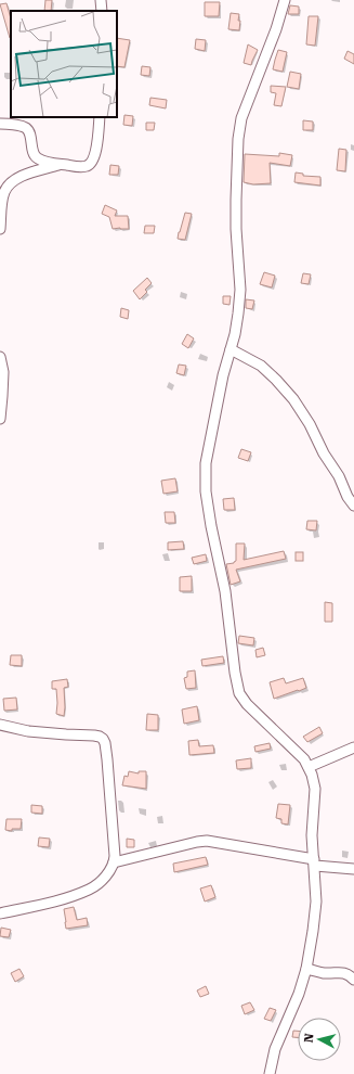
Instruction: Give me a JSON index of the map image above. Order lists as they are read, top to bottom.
{
  "north": "left"
}
